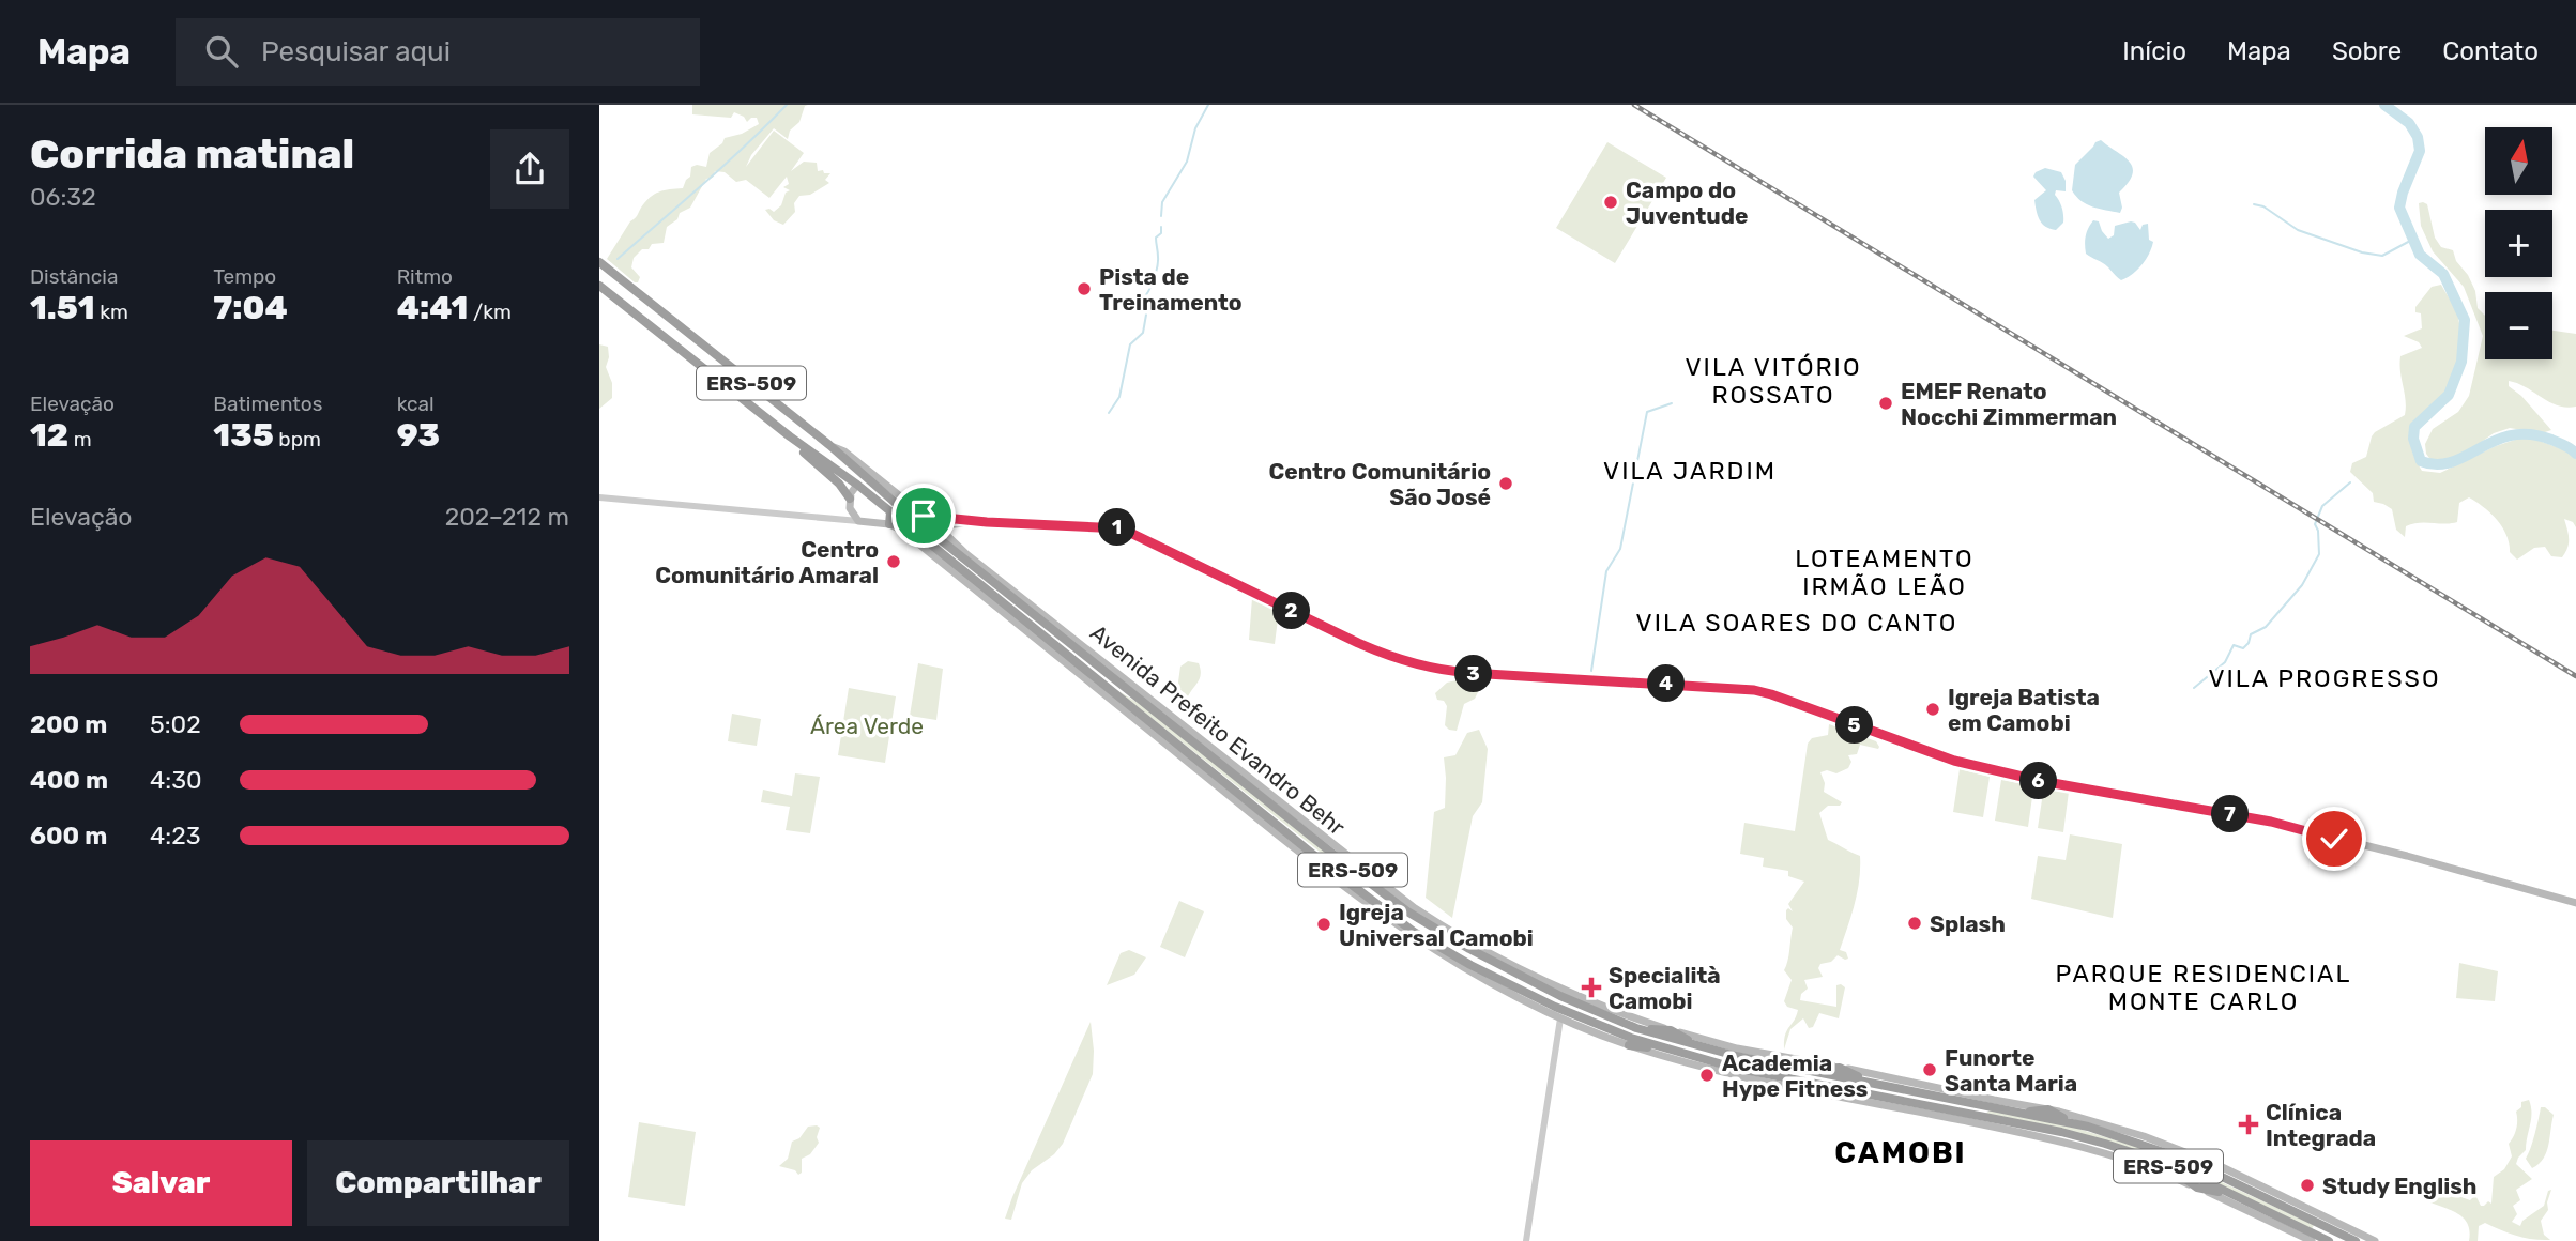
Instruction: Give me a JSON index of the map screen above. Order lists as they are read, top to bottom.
{
  "streets": {
    "highway": ["ERS-509", "Avenida Prefeito Evandro Behr"]
  },
  "crossings": [
    ["ERS-509", "Avenida Prefeito Evandro Behr"]
  ],
  "districts": [
    "VILA VITÓRIO ROSSATO",
    "VILA JARDIM",
    "LOTEAMENTO IRMÃO LEÃO",
    "VILA SOARES DO CANTO",
    "VILA PROGRESSO",
    "PARQUE RESIDENCIAL MONTE CARLO",
    "CAMOBI"
  ],
  "parks": ["Área Verde"],
  "places": {
    "other": [
      "Campo do Juventude",
      "Pista de Treinamento",
      "EMEF Renato Nocchi Zimmerman",
      "Centro Comunitário São José",
      "Centro Comunitário Amaral",
      "Igreja Batista em Camobi",
      "Splash",
      "Igreja Universal Camobi",
      "Funorte Santa Maria",
      "Academia Hype Fitness",
      "Study English"
    ],
    "health": ["Specialità Camobi", "Clínica Integrada"]
  },
  "north": "top",
  "page": {
    "header": "Mapa",
    "search": "Pesquisar aqui",
    "nav": [
      "Início",
      "Mapa",
      "Sobre",
      "Contato"
    ],
    "heading": ["Corrida matinal", "06:32"],
    "map_buttons": ["+", "−"],
    "stats": [
      ["Distância", "1.51 km"],
      ["Tempo", "7:04"],
      ["Ritmo", "4:41 /km"],
      ["Elevação", "12 m"],
      ["Batimentos", "135 bpm"],
      ["kcal", "93"]
    ],
    "chart": ["Elevação", "202–212 m"],
    "pins": [
      "1",
      "2",
      "3",
      "4",
      "5",
      "6",
      "7"
    ],
    "list": [
      {
        "name": "200 m",
        "note": "5:02"
      },
      {
        "name": "400 m",
        "note": "4:30"
      },
      {
        "name": "600 m",
        "note": "4:23"
      }
    ],
    "buttons": ["Salvar", "Compartilhar"]
  }
}
